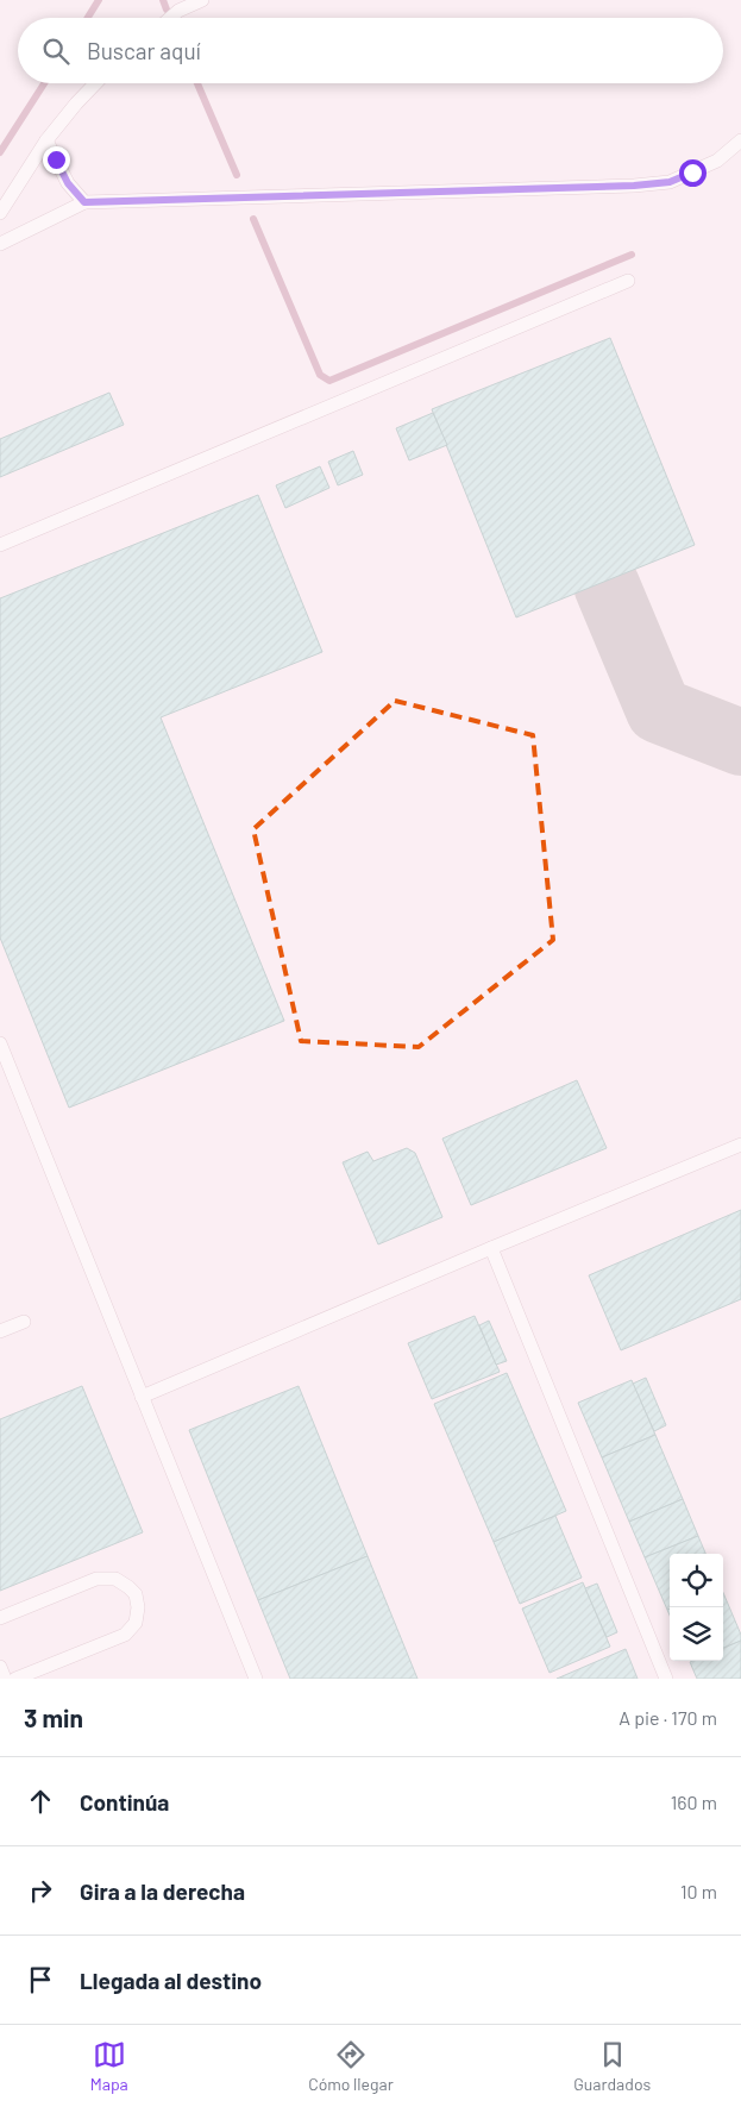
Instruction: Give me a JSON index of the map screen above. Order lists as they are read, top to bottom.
{
  "page": {
    "search": "Buscar aquí",
    "heading": ["3 min", "A pie · 170 m"],
    "list": [
      ["Continúa", "160 m"],
      ["Gira a la derecha", "10 m"],
      "Llegada al destino"
    ],
    "nav": ["Mapa", "Cómo llegar", "Guardados"]
  }
}
